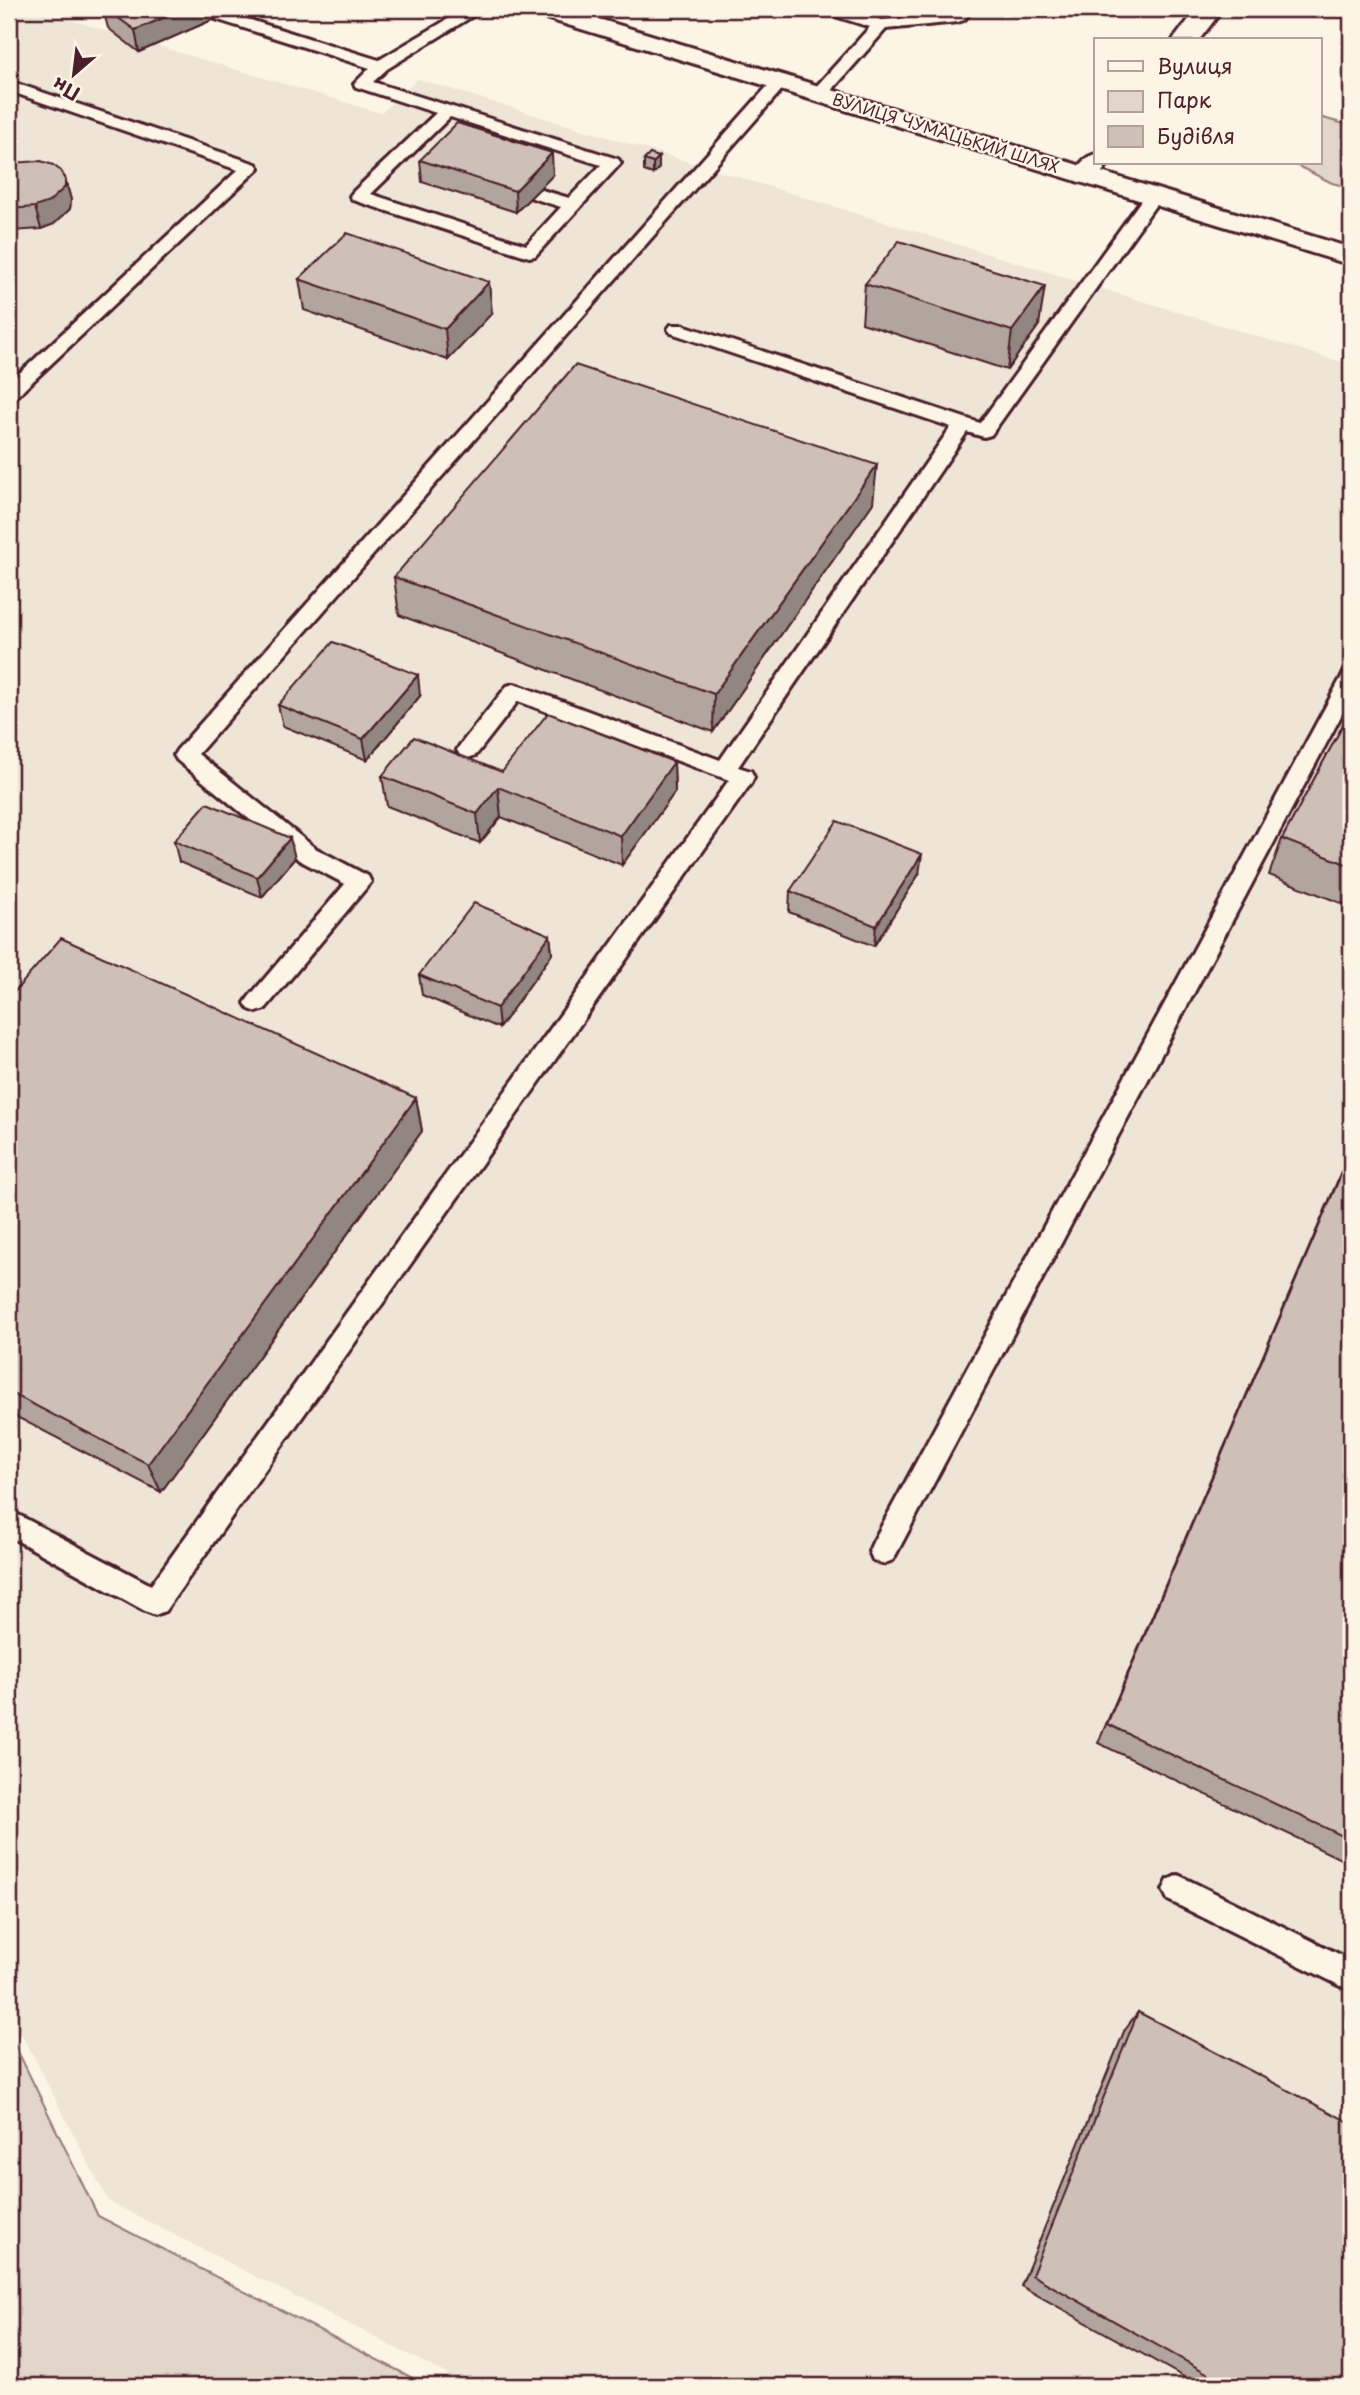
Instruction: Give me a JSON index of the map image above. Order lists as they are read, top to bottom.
{
  "streets": {
    "main road": ["ВУЛИЦЯ ЧУМАЦЬКИЙ ШЛЯХ"]
  },
  "legend": ["Вулиця", "Парк", "Будівля"],
  "north": "bottom left"
}
